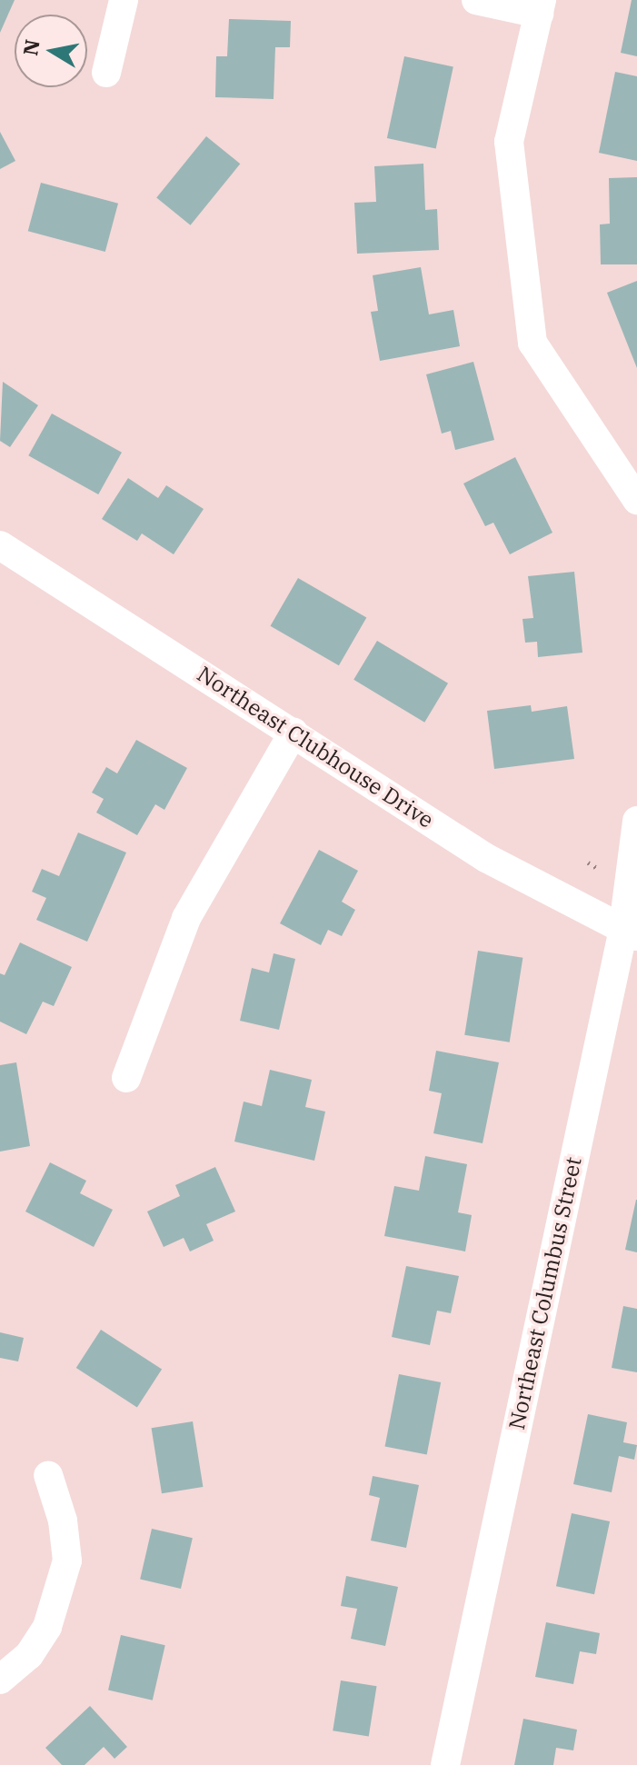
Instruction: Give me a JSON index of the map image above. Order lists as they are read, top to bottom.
{
  "streets": {
    "street": ["Northeast Clubhouse Drive", "Northeast Columbus Street"]
  },
  "crossings": [
    ["Northeast Clubhouse Drive", "Northeast Columbus Street"]
  ],
  "north": "left"
}
